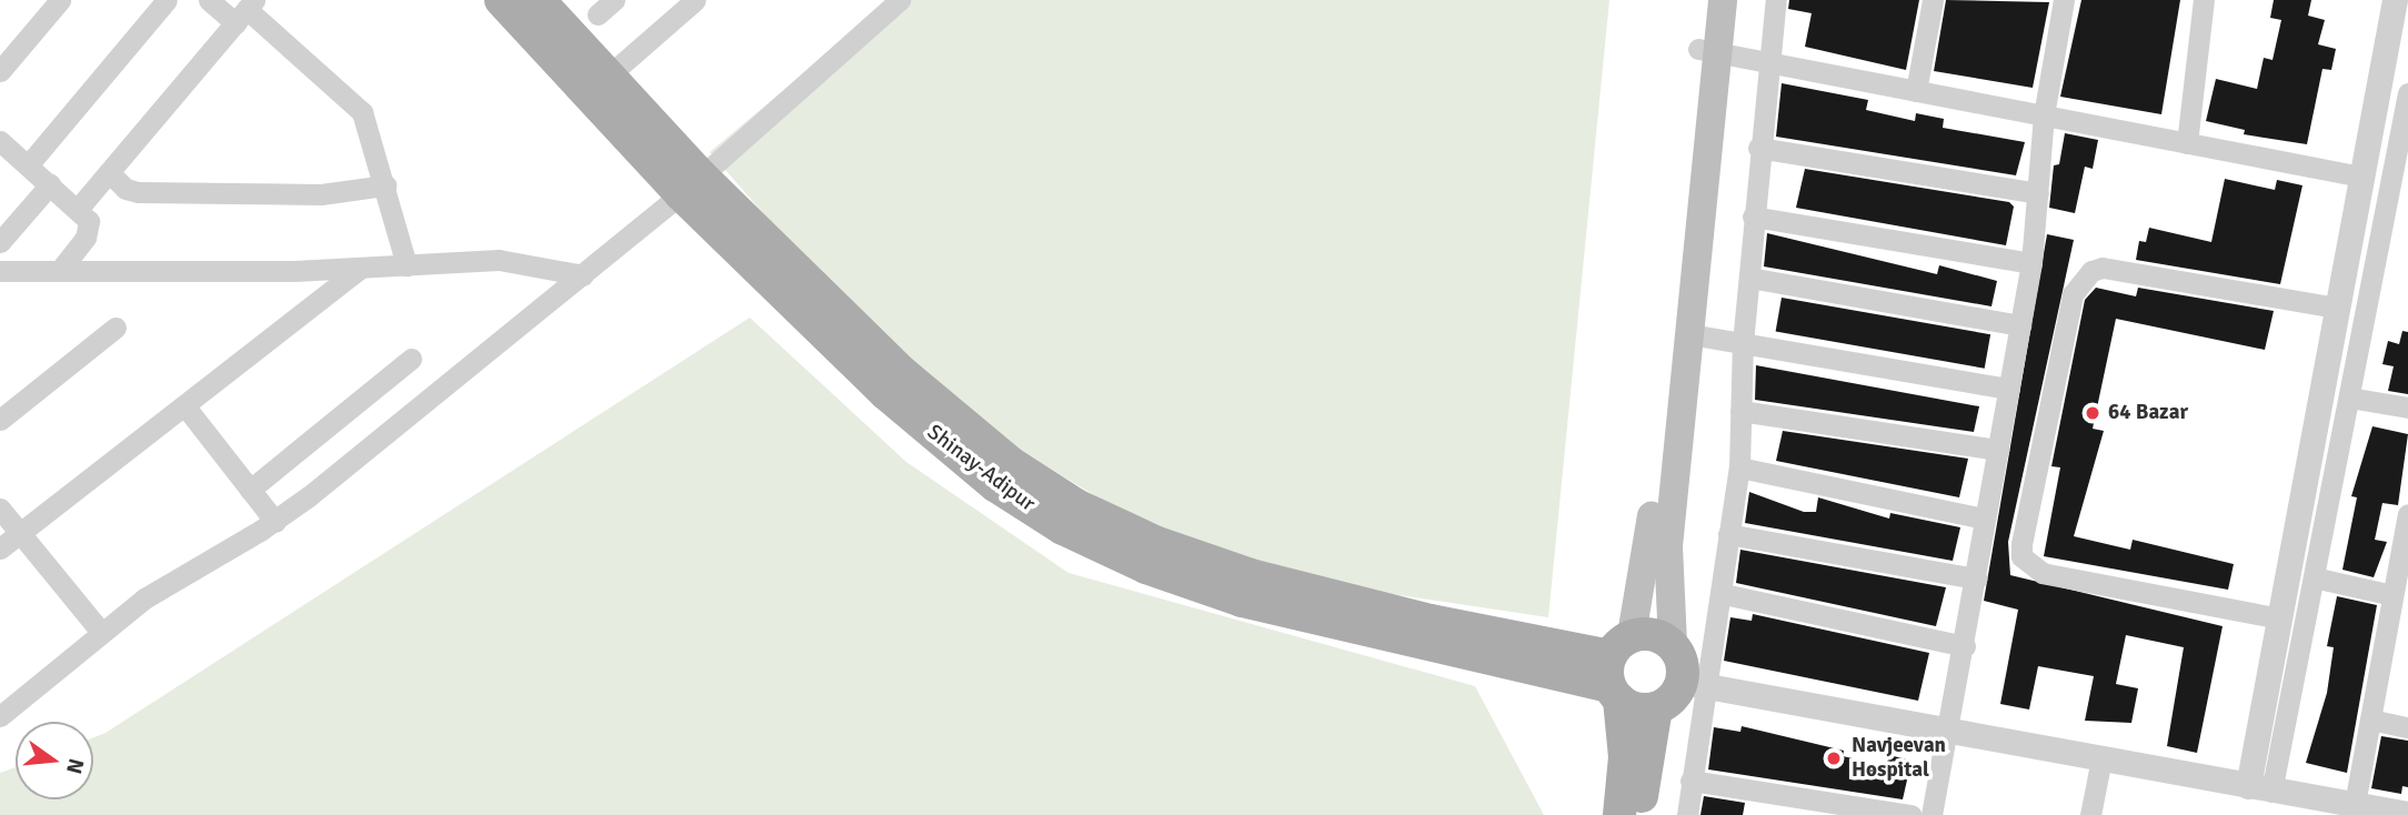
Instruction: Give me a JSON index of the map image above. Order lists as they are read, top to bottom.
{
  "streets": {
    "main road": ["Shinay-Adipur"]
  },
  "places": ["64 Bazar", "Navjeevan Hospital"],
  "north": "right"
}
